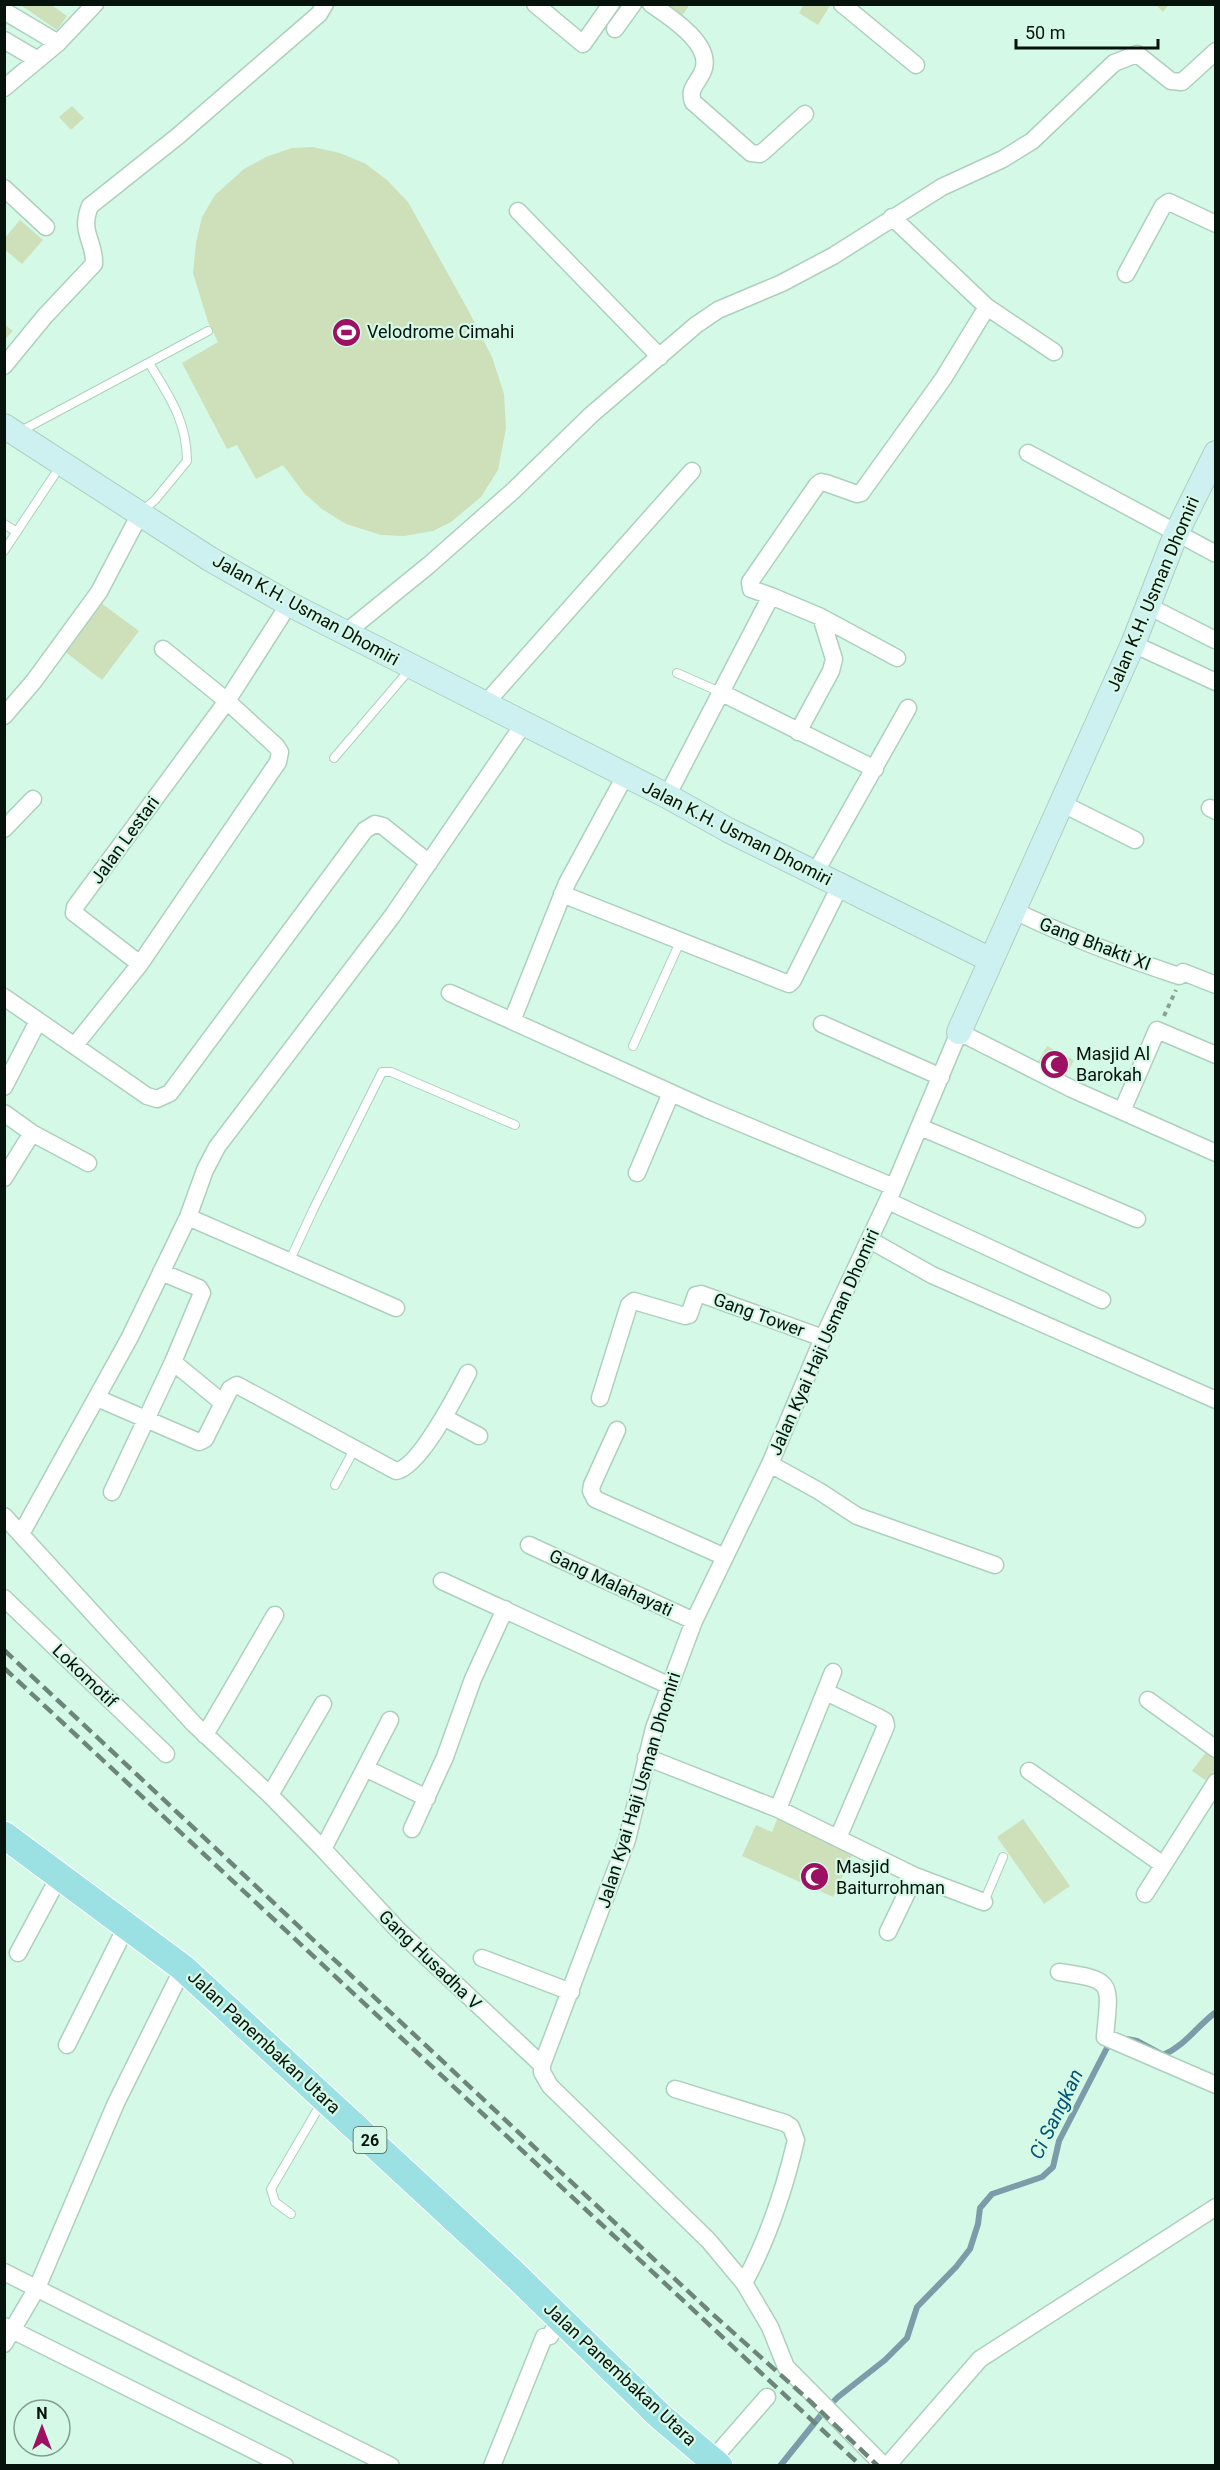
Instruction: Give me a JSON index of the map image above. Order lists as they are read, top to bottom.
{
  "streets": {
    "main road": [
      "Jalan K.H. Usman Dhomiri",
      "Jalan Kyai Haji Usman Dhomiri",
      "Jalan Panembakan Utara",
      "26"
    ],
    "street": [
      "Jalan Lestari",
      "Gang Bhakti XI",
      "Gang Tower",
      "Gang Malahayati",
      "Lokomotif",
      "Gang Husadha V"
    ]
  },
  "crossings": [
    ["Jalan K.H. Usman Dhomiri", "Gang Bhakti XI"],
    ["Jalan K.H. Usman Dhomiri", "Jalan Kyai Haji Usman Dhomiri"],
    ["Gang Tower", "Jalan Kyai Haji Usman Dhomiri"],
    ["Jalan Kyai Haji Usman Dhomiri", "Gang Malahayati"],
    ["Jalan Kyai Haji Usman Dhomiri", "Gang Husadha V"]
  ],
  "water": ["Ci Sangkan"],
  "places": {
    "sports": ["Velodrome Cimahi"],
    "mosque": ["Masjid Al Barokah", "Masjid Baiturrohman"]
  },
  "scale_bar": "50 m",
  "north": "top"
}
